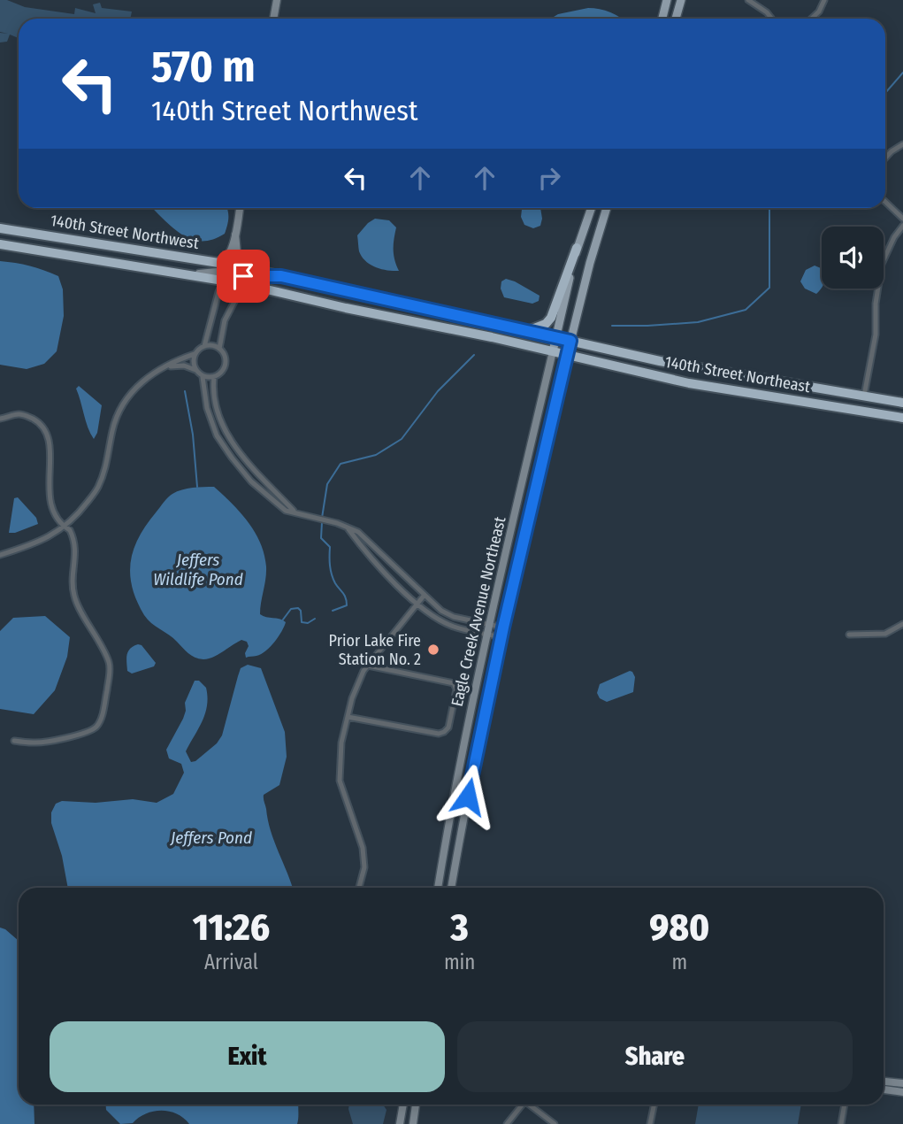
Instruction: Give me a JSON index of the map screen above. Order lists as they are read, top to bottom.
{
  "streets": {
    "highway": ["140th Street Northwest", "140th Street Northeast"],
    "main road": ["Eagle Creek Avenue Northeast"]
  },
  "crossings": [
    ["140th Street Northwest", "140th Street Northeast"],
    ["140th Street Northwest", "Eagle Creek Avenue Northeast"],
    ["140th Street Northeast", "Eagle Creek Avenue Northeast"]
  ],
  "water": ["Jeffers Wildlife Pond", "Jeffers Pond"],
  "places": ["Prior Lake Fire Station No. 2"],
  "page": {
    "turn": ["570 m", "140th Street Northwest"],
    "eta": [
      "11:26",
      "Arrival",
      "3",
      "min",
      "980",
      "m"
    ],
    "buttons": ["Exit", "Share"]
  }
}
